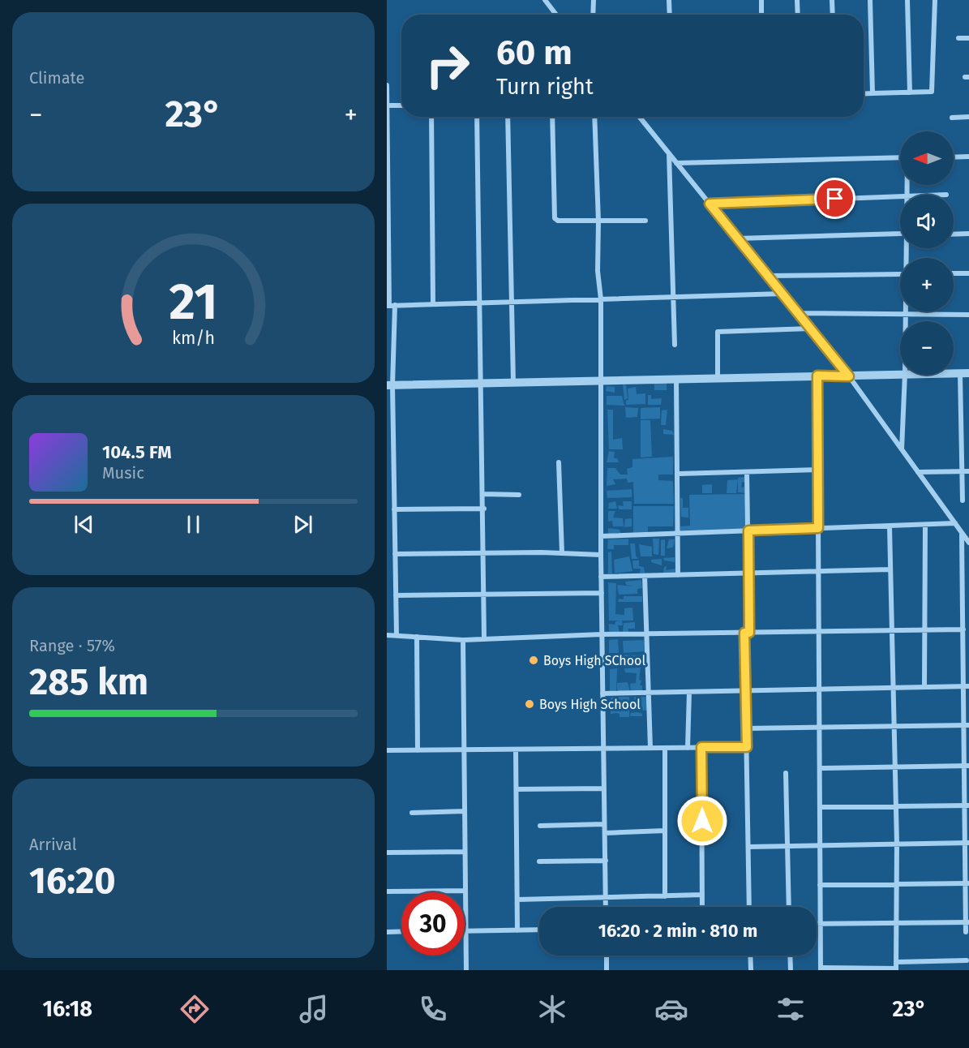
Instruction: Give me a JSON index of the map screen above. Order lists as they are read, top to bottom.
{
  "places": ["Boys High SChool", "Boys High School"],
  "north": "left",
  "page": {
    "tile": [
      "Climate",
      ["Range · 57%", "285 km"],
      ["Arrival", "16:20"]
    ],
    "turn": ["60 m", "Turn right"],
    "heat": ["−", "23°", "+"],
    "map_buttons": ["+", "−"],
    "song": ["104.5 FM", "Music"],
    "limit": "30",
    "trip": "16:20 · 2 min · 810 m",
    "tabs": ["16:18", "23°"],
    "gauge": ["21", "km/h"]
  }
}
